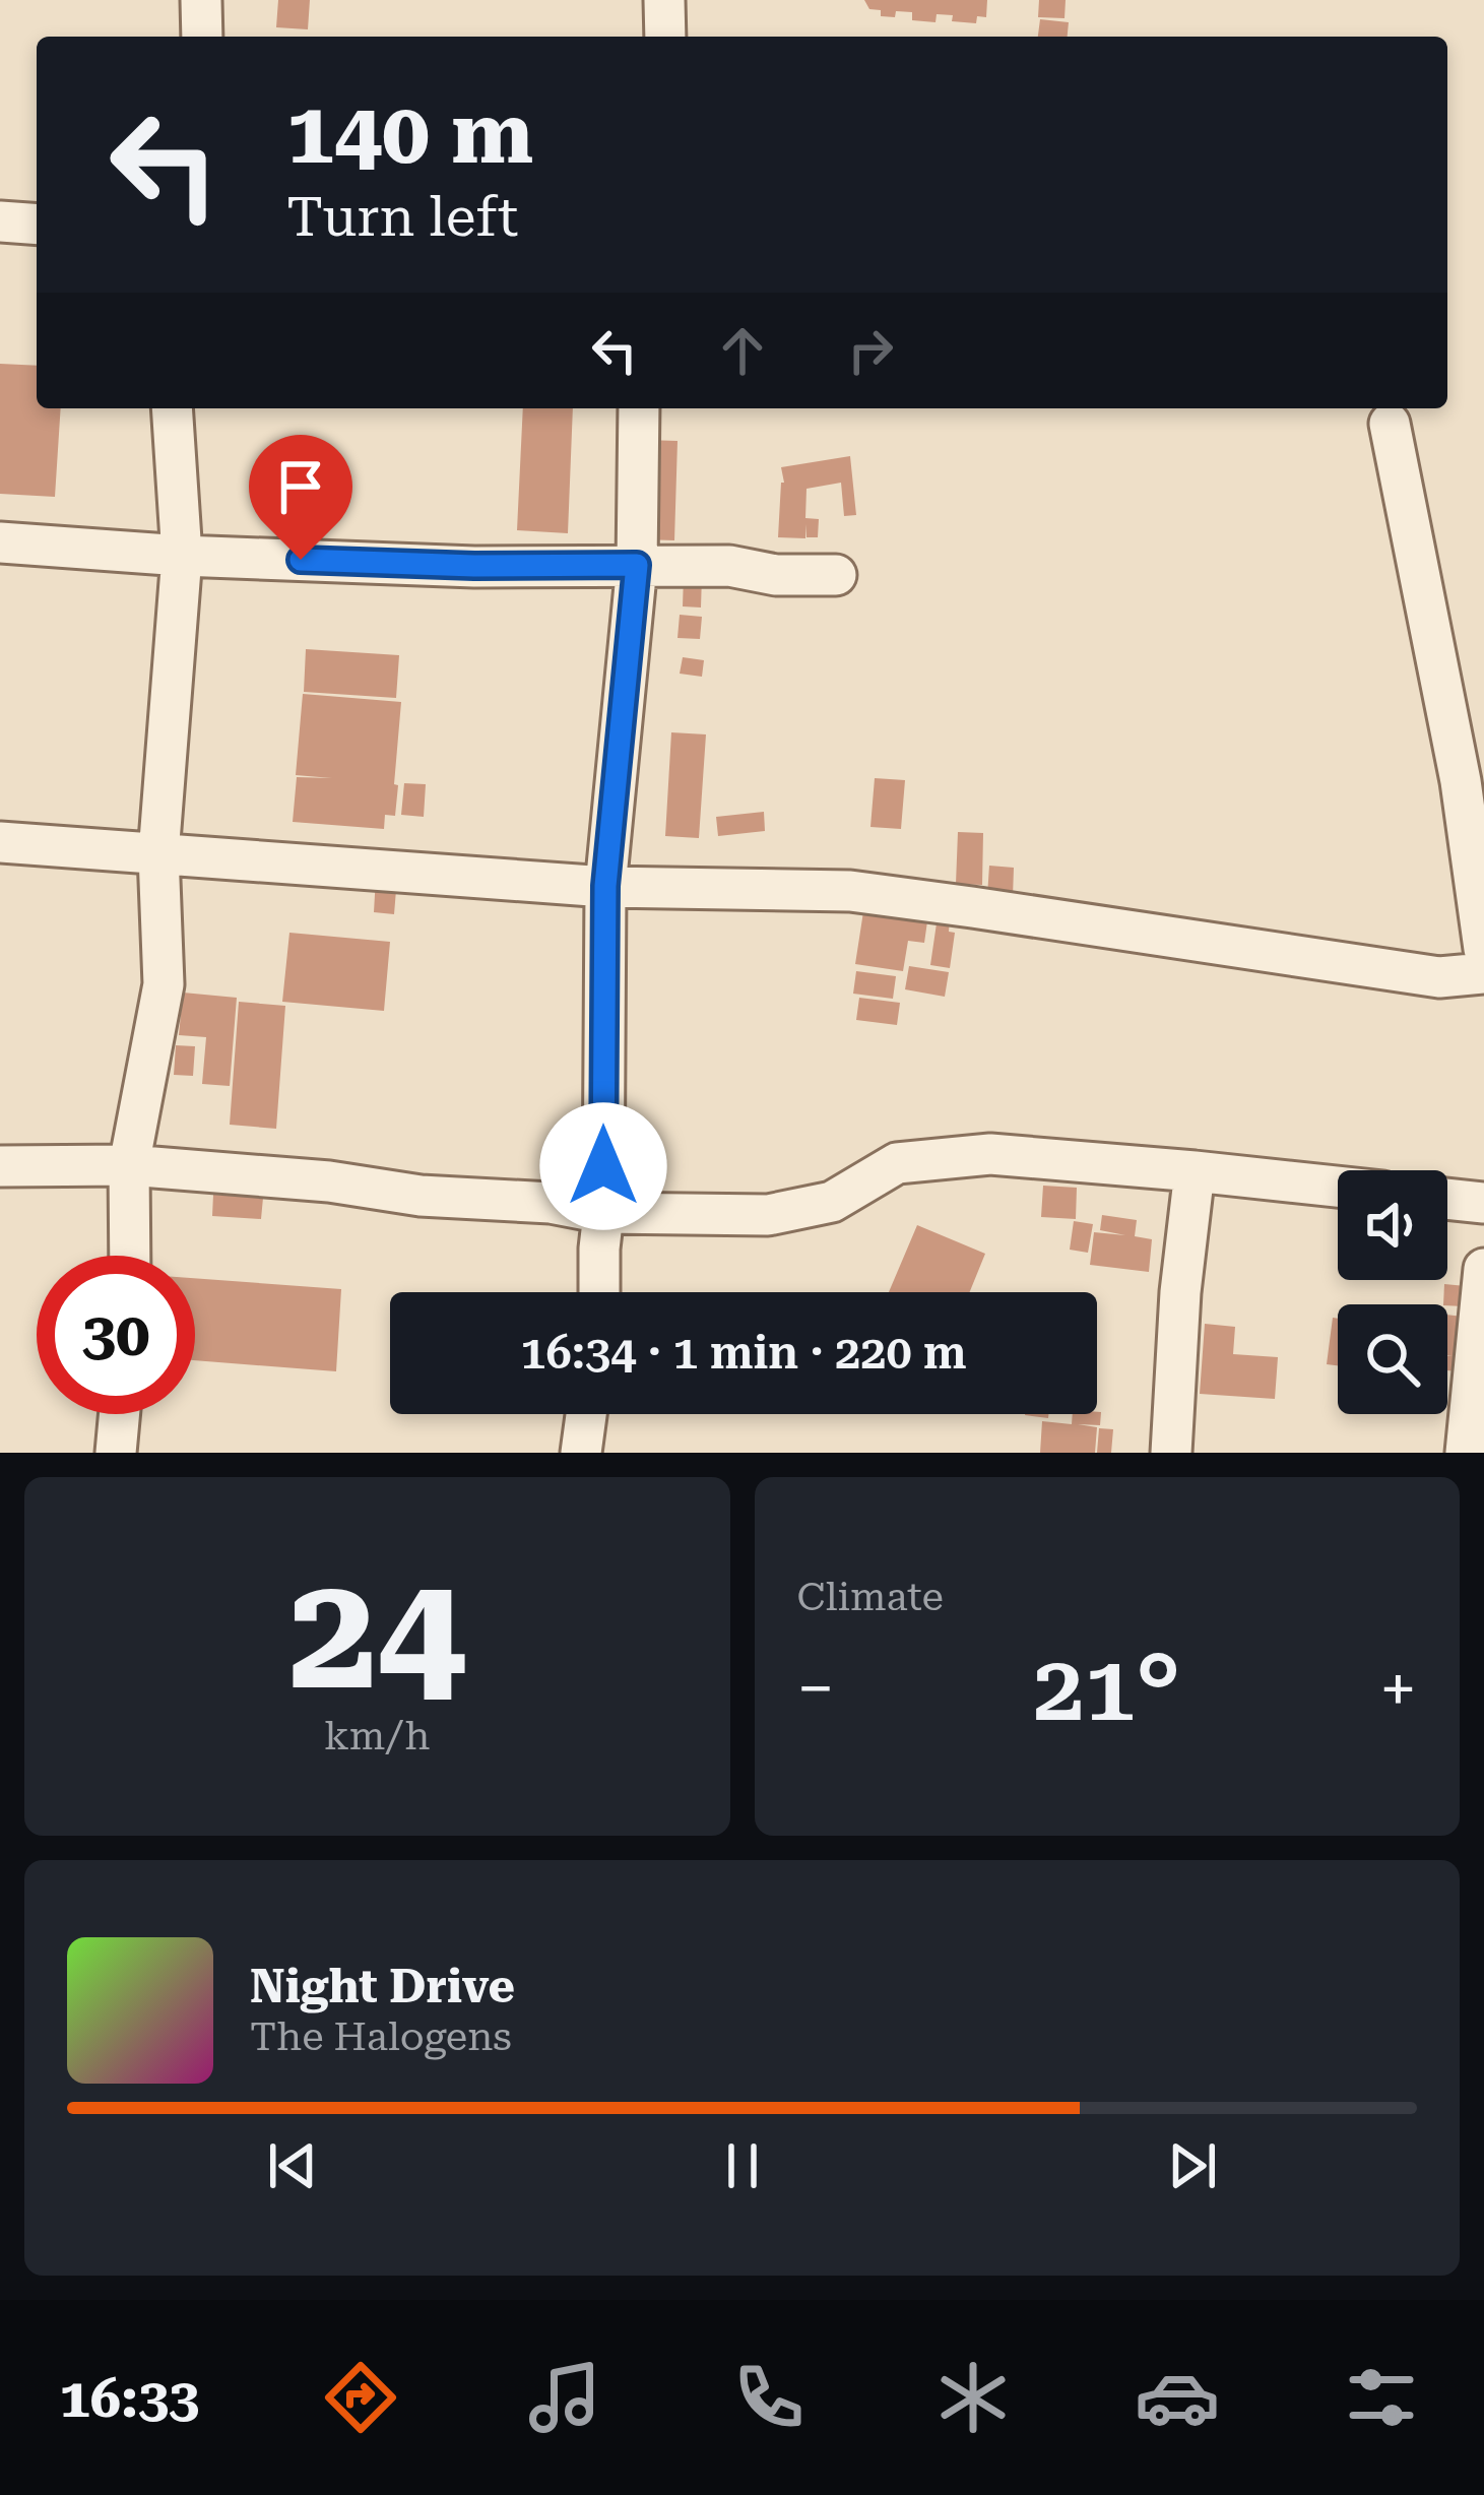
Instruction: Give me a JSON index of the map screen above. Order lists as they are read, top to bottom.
{
  "page": {
    "turn": ["140 m", "Turn left"],
    "limit": "30",
    "trip": "16:34 · 1 min · 220 m",
    "tile": [
      ["24", "km/h"],
      "Climate"
    ],
    "heat": ["−", "21°", "+"],
    "song": ["Night Drive", "The Halogens"],
    "tabs": "16:33"
  }
}
